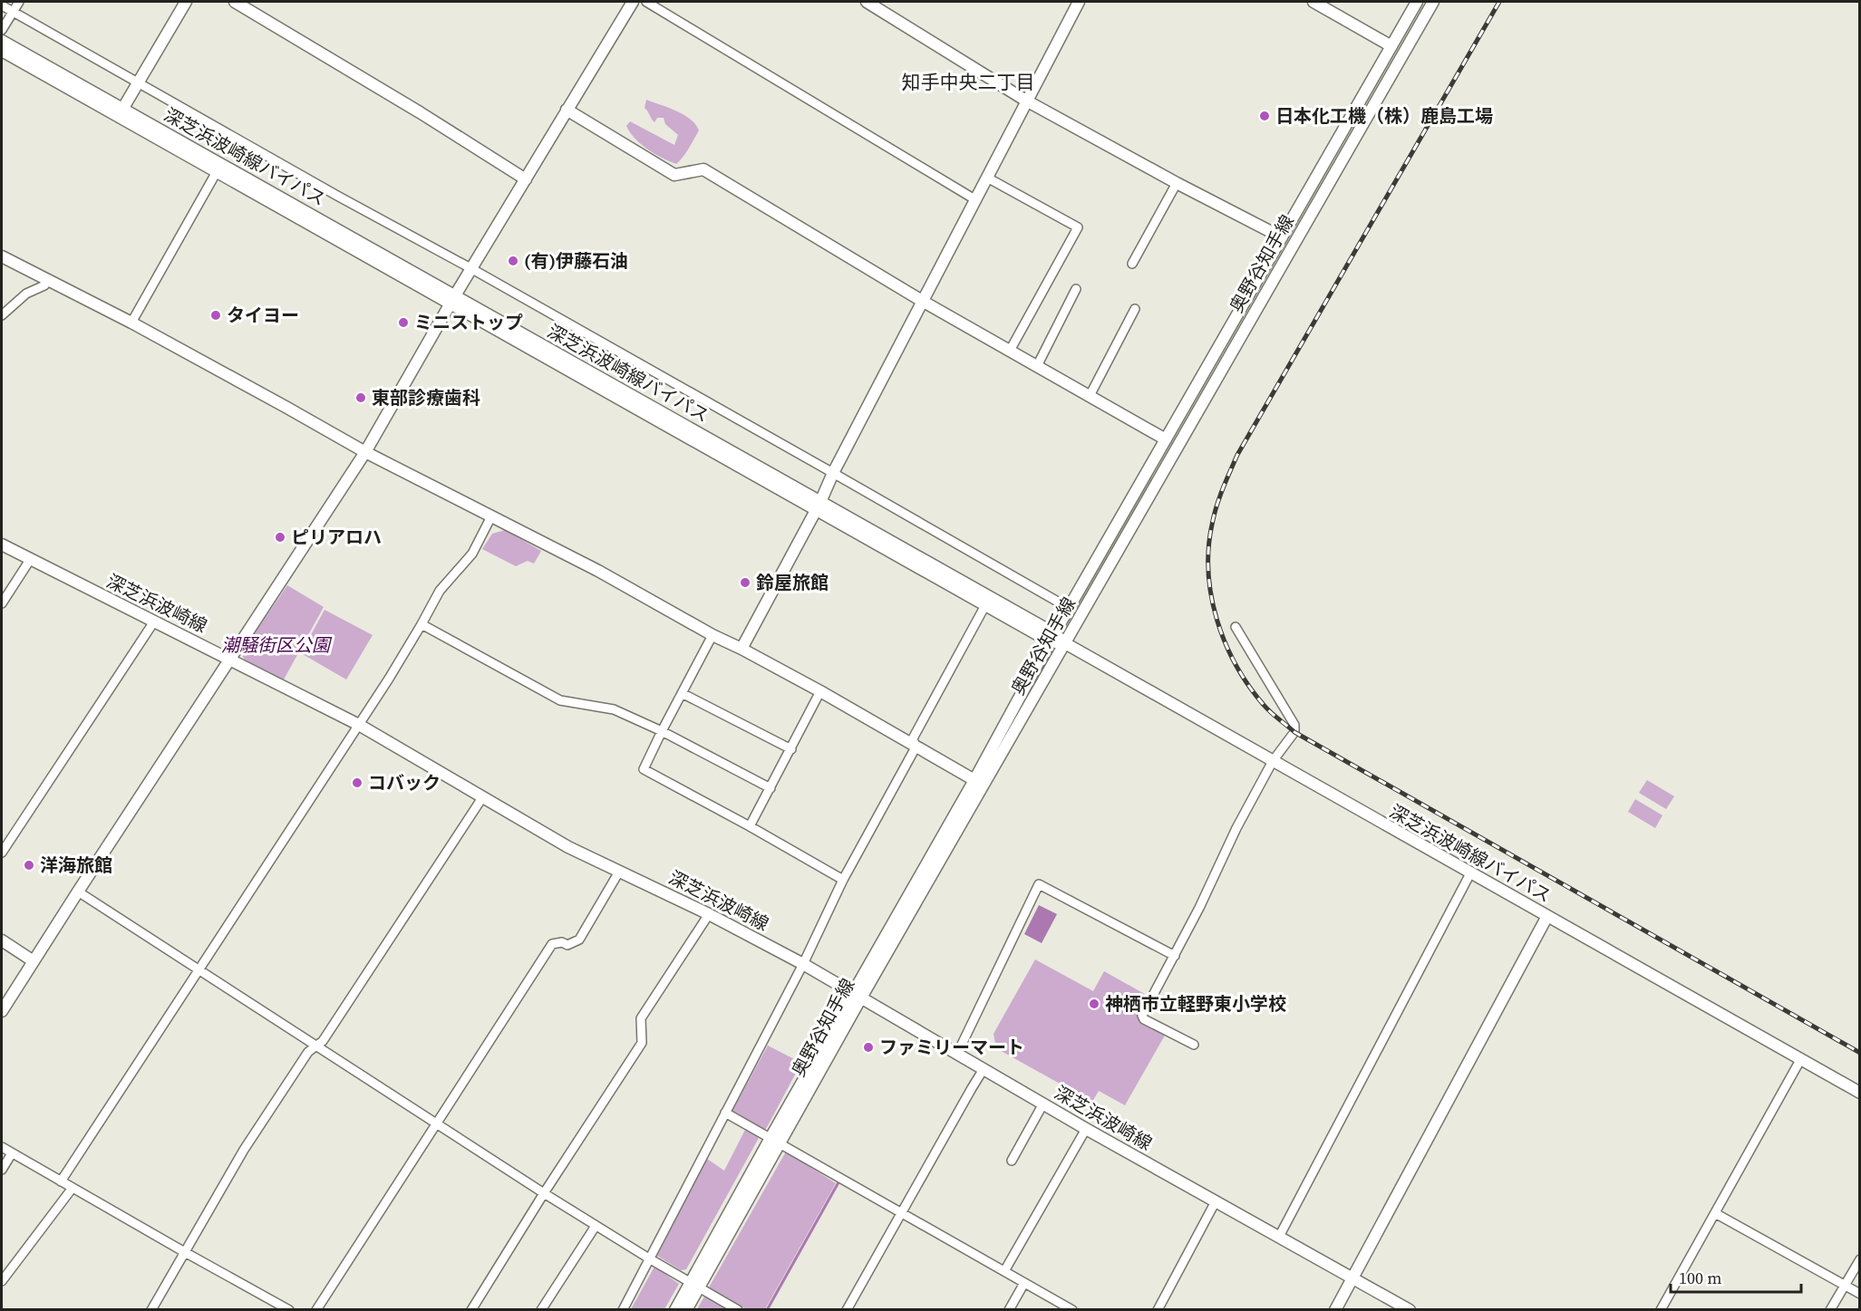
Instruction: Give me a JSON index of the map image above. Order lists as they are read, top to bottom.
{
  "streets": {
    "main road": ["深芝浜波崎線バイパス", "奥野谷知手線", "深芝浜波崎線"]
  },
  "crossings": [
    ["深芝浜波崎線バイパス", "奥野谷知手線"],
    ["奥野谷知手線", "深芝浜波崎線"]
  ],
  "districts": ["知手中央二丁目"],
  "parks": ["潮騒街区公園"],
  "places": [
    "日本化工機（株）鹿島工場",
    "(有)伊藤石油",
    "タイヨー",
    "ミニストップ",
    "東部診療歯科",
    "ピリアロハ",
    "鈴屋旅館",
    "コバック",
    "洋海旅館",
    "神栖市立軽野東小学校",
    "ファミリーマート"
  ],
  "scale_bar": "100 m"
}
